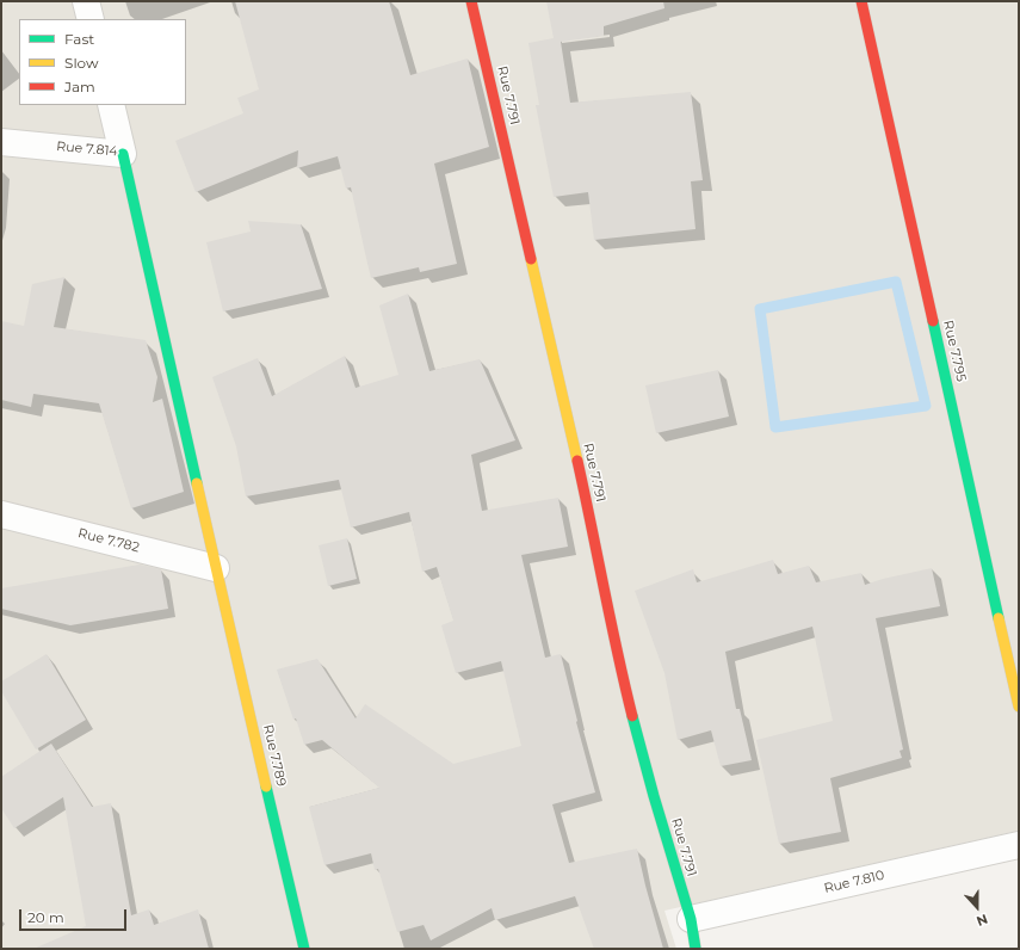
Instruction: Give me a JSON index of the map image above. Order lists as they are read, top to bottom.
{
  "streets": {
    "street": [
      "Rue 7.791",
      "Rue 7.814",
      "Rue 7.795",
      "Rue 7.782",
      "Rue 7.789",
      "Rue 7.810"
    ]
  },
  "crossings": [
    ["Rue 7.791", "Rue 7.810"],
    ["Rue 7.814", "Rue 7.789"],
    ["Rue 7.782", "Rue 7.789"]
  ],
  "legend": ["Fast", "Slow", "Jam"],
  "scale_bar": "20 m",
  "north": "bottom"
}
